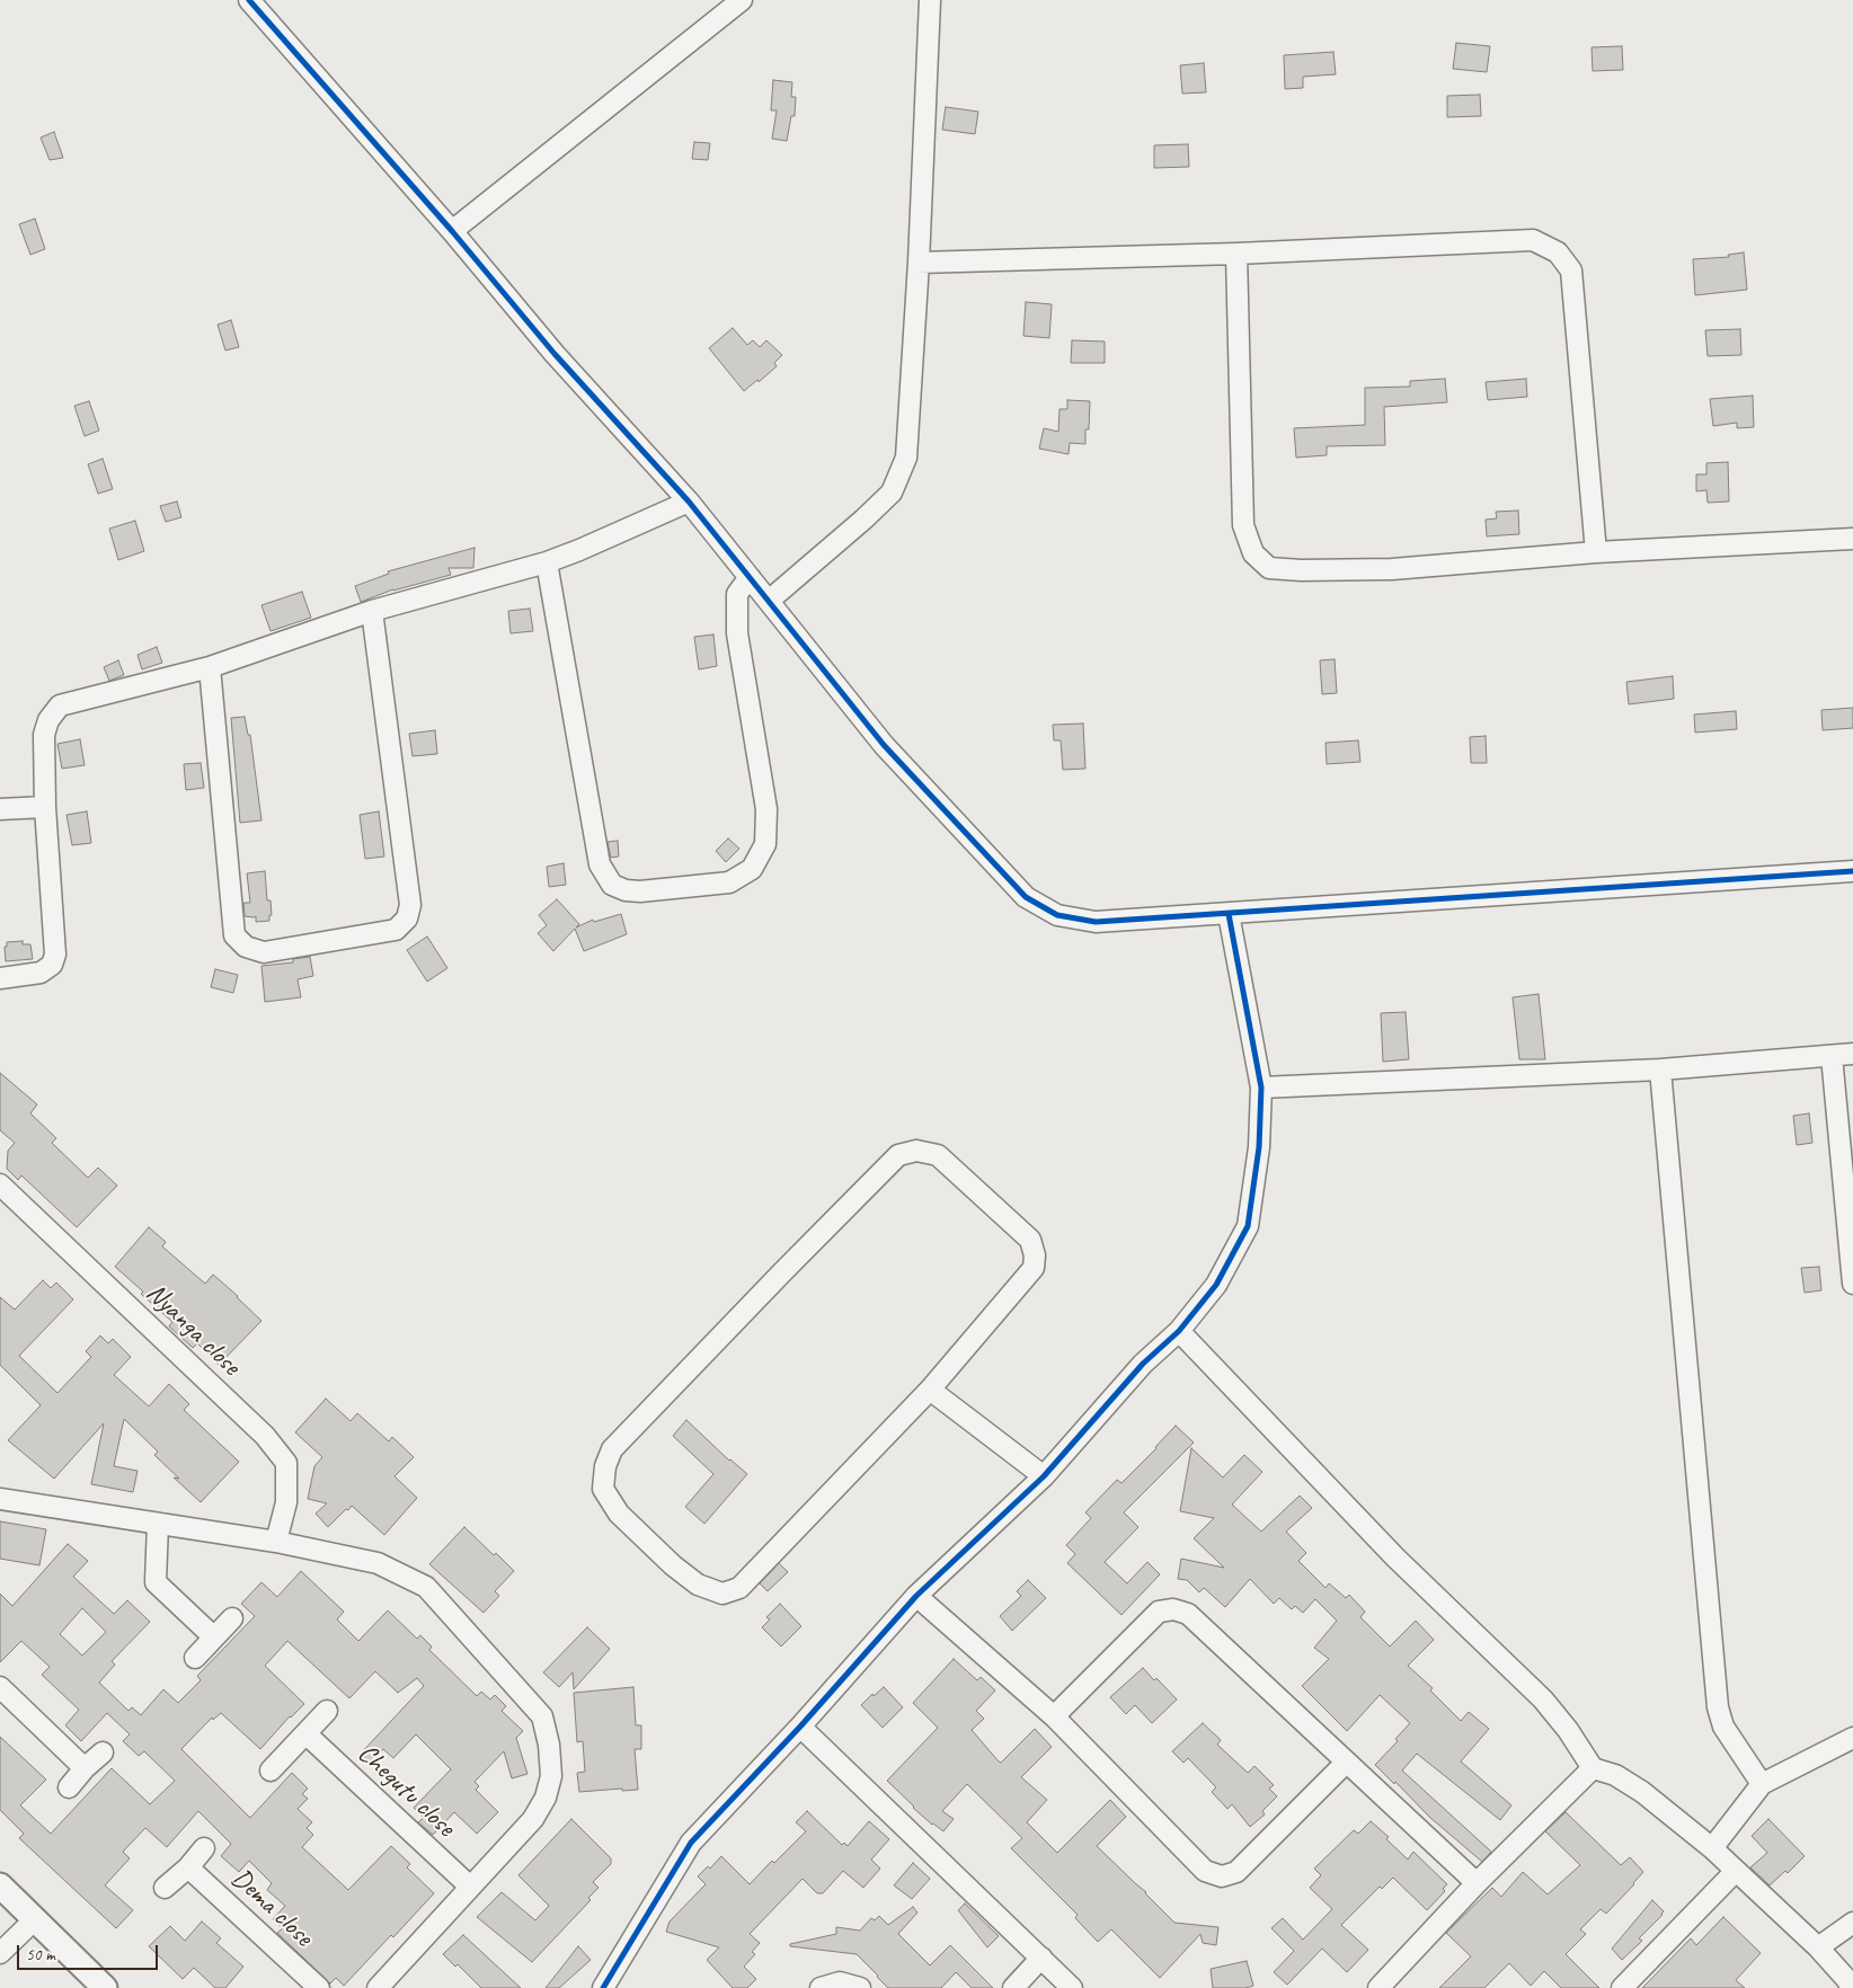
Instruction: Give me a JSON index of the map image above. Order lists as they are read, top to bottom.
{
  "streets": {
    "street": ["Nyanga close", "Chegutu close", "Dema close"]
  },
  "scale_bar": "50 m"
}
